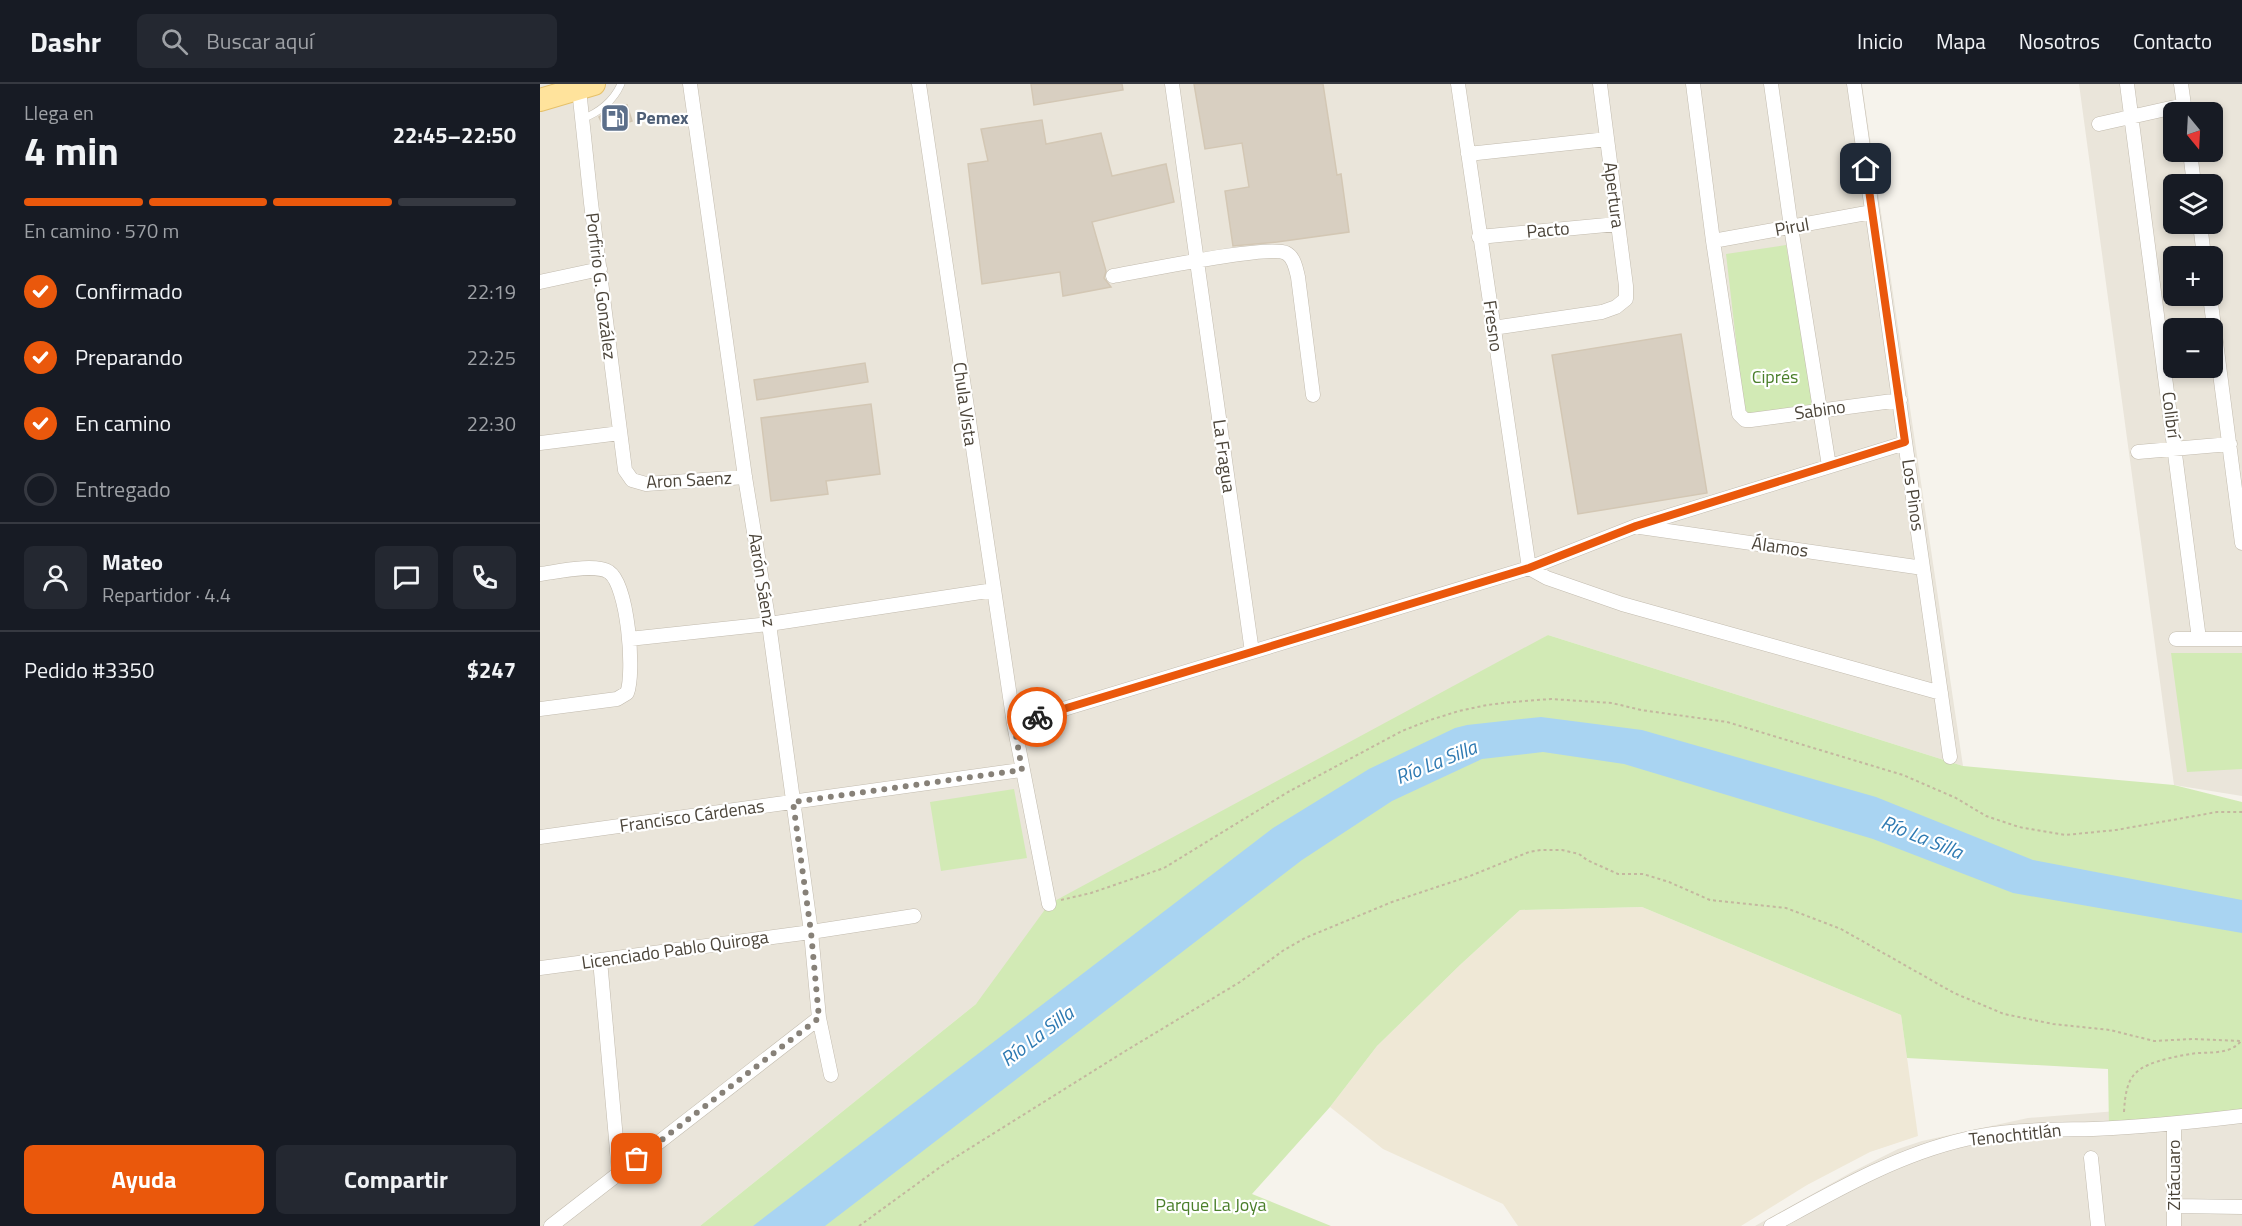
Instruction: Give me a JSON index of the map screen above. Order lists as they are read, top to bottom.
{
  "streets": {
    "street": [
      "Apertura",
      "Pirul",
      "Pacto",
      "Porfirio G. González",
      "Fresno",
      "Chula Vista",
      "Sabino",
      "Colibrí",
      "La Fragua",
      "Aron Saenz",
      "Los Pinos",
      "Álamos",
      "Aarón Sáenz",
      "Francisco Cárdenas",
      "Licenciado Pablo Quiroga",
      "Tenochtitlán",
      "Zitácuaro"
    ]
  },
  "crossings": [
    ["Apertura", "Pacto"],
    ["Apertura", "Fresno"],
    ["Pirul", "Sabino"],
    ["Pirul", "Los Pinos"],
    ["Pacto", "Fresno"],
    ["Porfirio G. González", "Aron Saenz"],
    ["Sabino", "Los Pinos"],
    ["Aron Saenz", "Aarón Sáenz"],
    ["Los Pinos", "Álamos"],
    ["Aarón Sáenz", "Francisco Cárdenas"],
    ["Aarón Sáenz", "Licenciado Pablo Quiroga"],
    ["Tenochtitlán", "Zitácuaro"]
  ],
  "water": ["Río La Silla"],
  "parks": ["Ciprés", "Parque La Joya"],
  "places": {
    "fuel station": ["Pemex"]
  },
  "north": "bottom",
  "page": {
    "header": "Dashr",
    "search": "Buscar aquí",
    "nav": [
      "Inicio",
      "Mapa",
      "Nosotros",
      "Contacto"
    ],
    "heading": ["4 min", "Llega en", "22:45–22:50"],
    "panel": [
      "Mateo",
      "Repartidor · 4.4",
      "Pedido #3350",
      "$247"
    ],
    "map_buttons": ["+", "−"],
    "bar": "En camino · 570 m",
    "list": [
      ["Confirmado", "22:19"],
      ["Preparando", "22:25"],
      ["En camino", "22:30"],
      "Entregado"
    ],
    "buttons": ["Ayuda", "Compartir"]
  }
}
